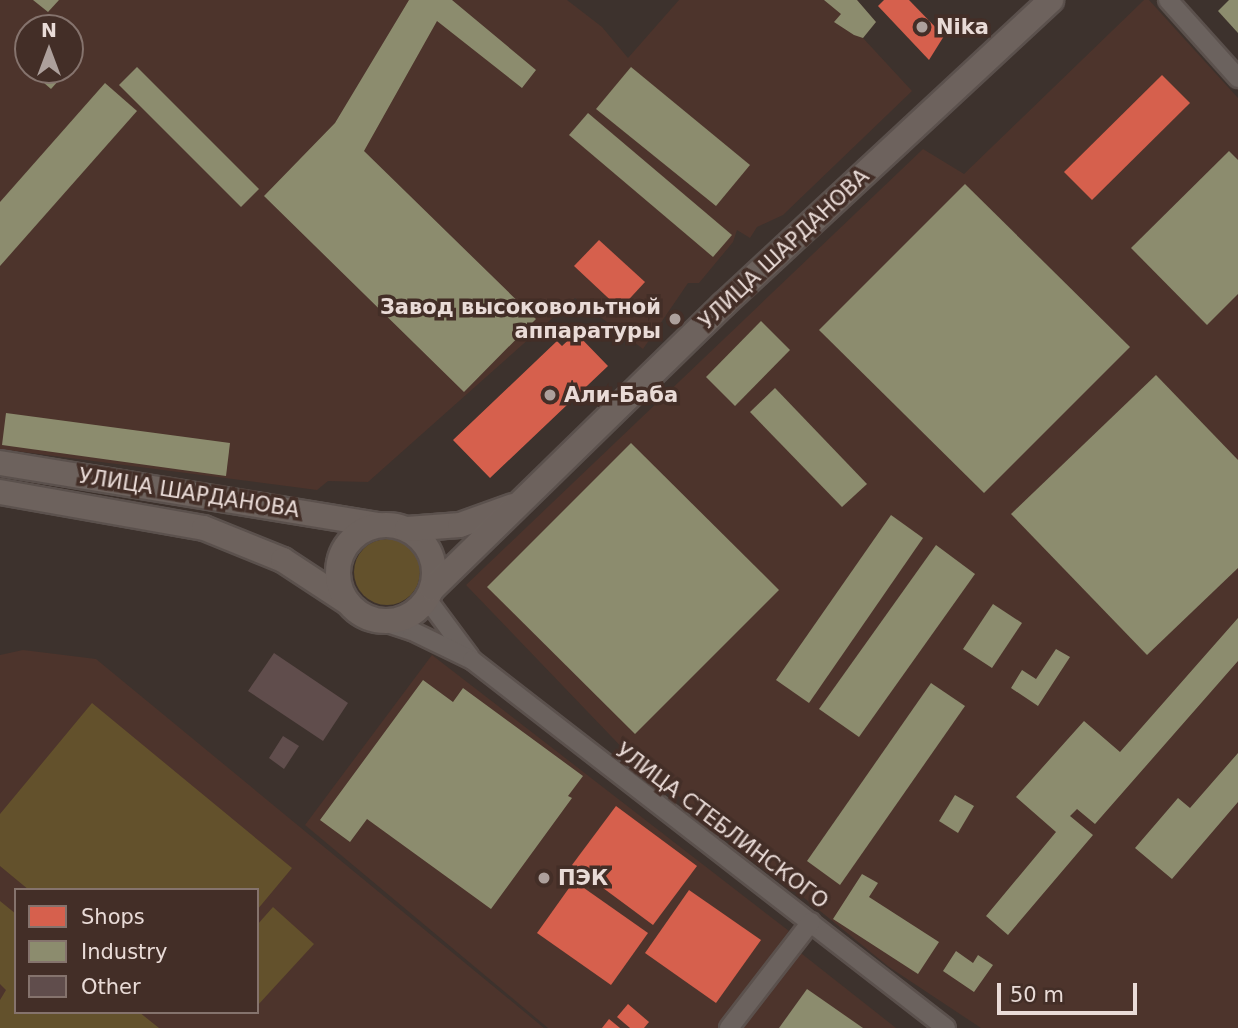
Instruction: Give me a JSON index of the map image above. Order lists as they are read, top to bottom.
{
  "streets": {
    "main road": ["УЛИЦА ШАРДАНОВА"],
    "street": ["УЛИЦА СТЕБЛИНСКОГО"]
  },
  "places": [
    "Nika",
    "Завод высоковольтной аппаратуры",
    "Али-Баба",
    "ПЭК"
  ],
  "legend": ["Shops", "Industry", "Other"],
  "scale_bar": "50 m",
  "north": "top"
}
